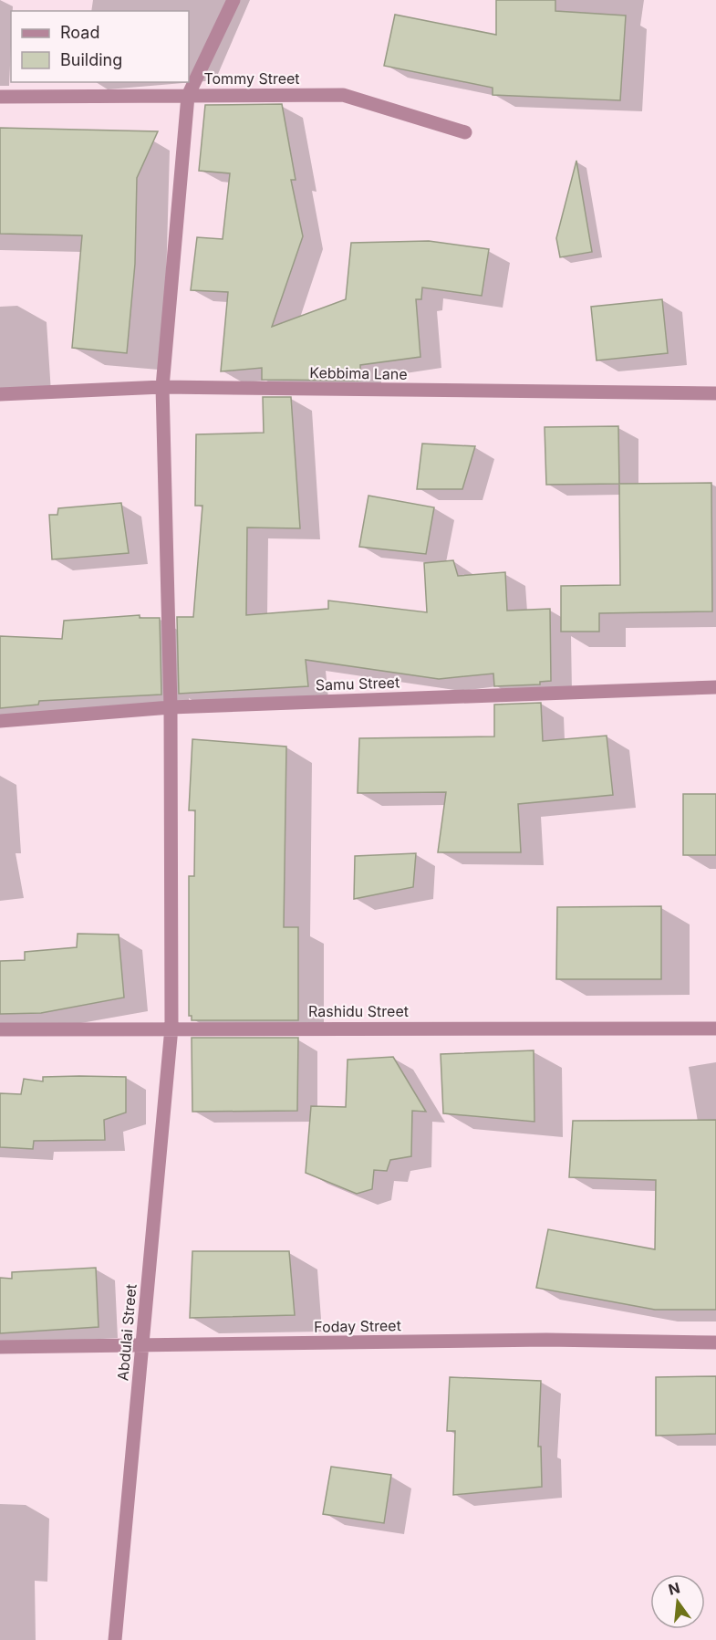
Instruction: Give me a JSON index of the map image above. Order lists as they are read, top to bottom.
{
  "streets": {
    "street": [
      "Tommy Street",
      "Kebbima Lane",
      "Samu Street",
      "Rashidu Street",
      "Foday Street",
      "Abdulai Street"
    ]
  },
  "crossings": [
    ["Tommy Street", "Abdulai Street"],
    ["Kebbima Lane", "Abdulai Street"],
    ["Samu Street", "Abdulai Street"],
    ["Rashidu Street", "Abdulai Street"],
    ["Foday Street", "Abdulai Street"]
  ],
  "legend": ["Road", "Building"],
  "north": "top"
}
